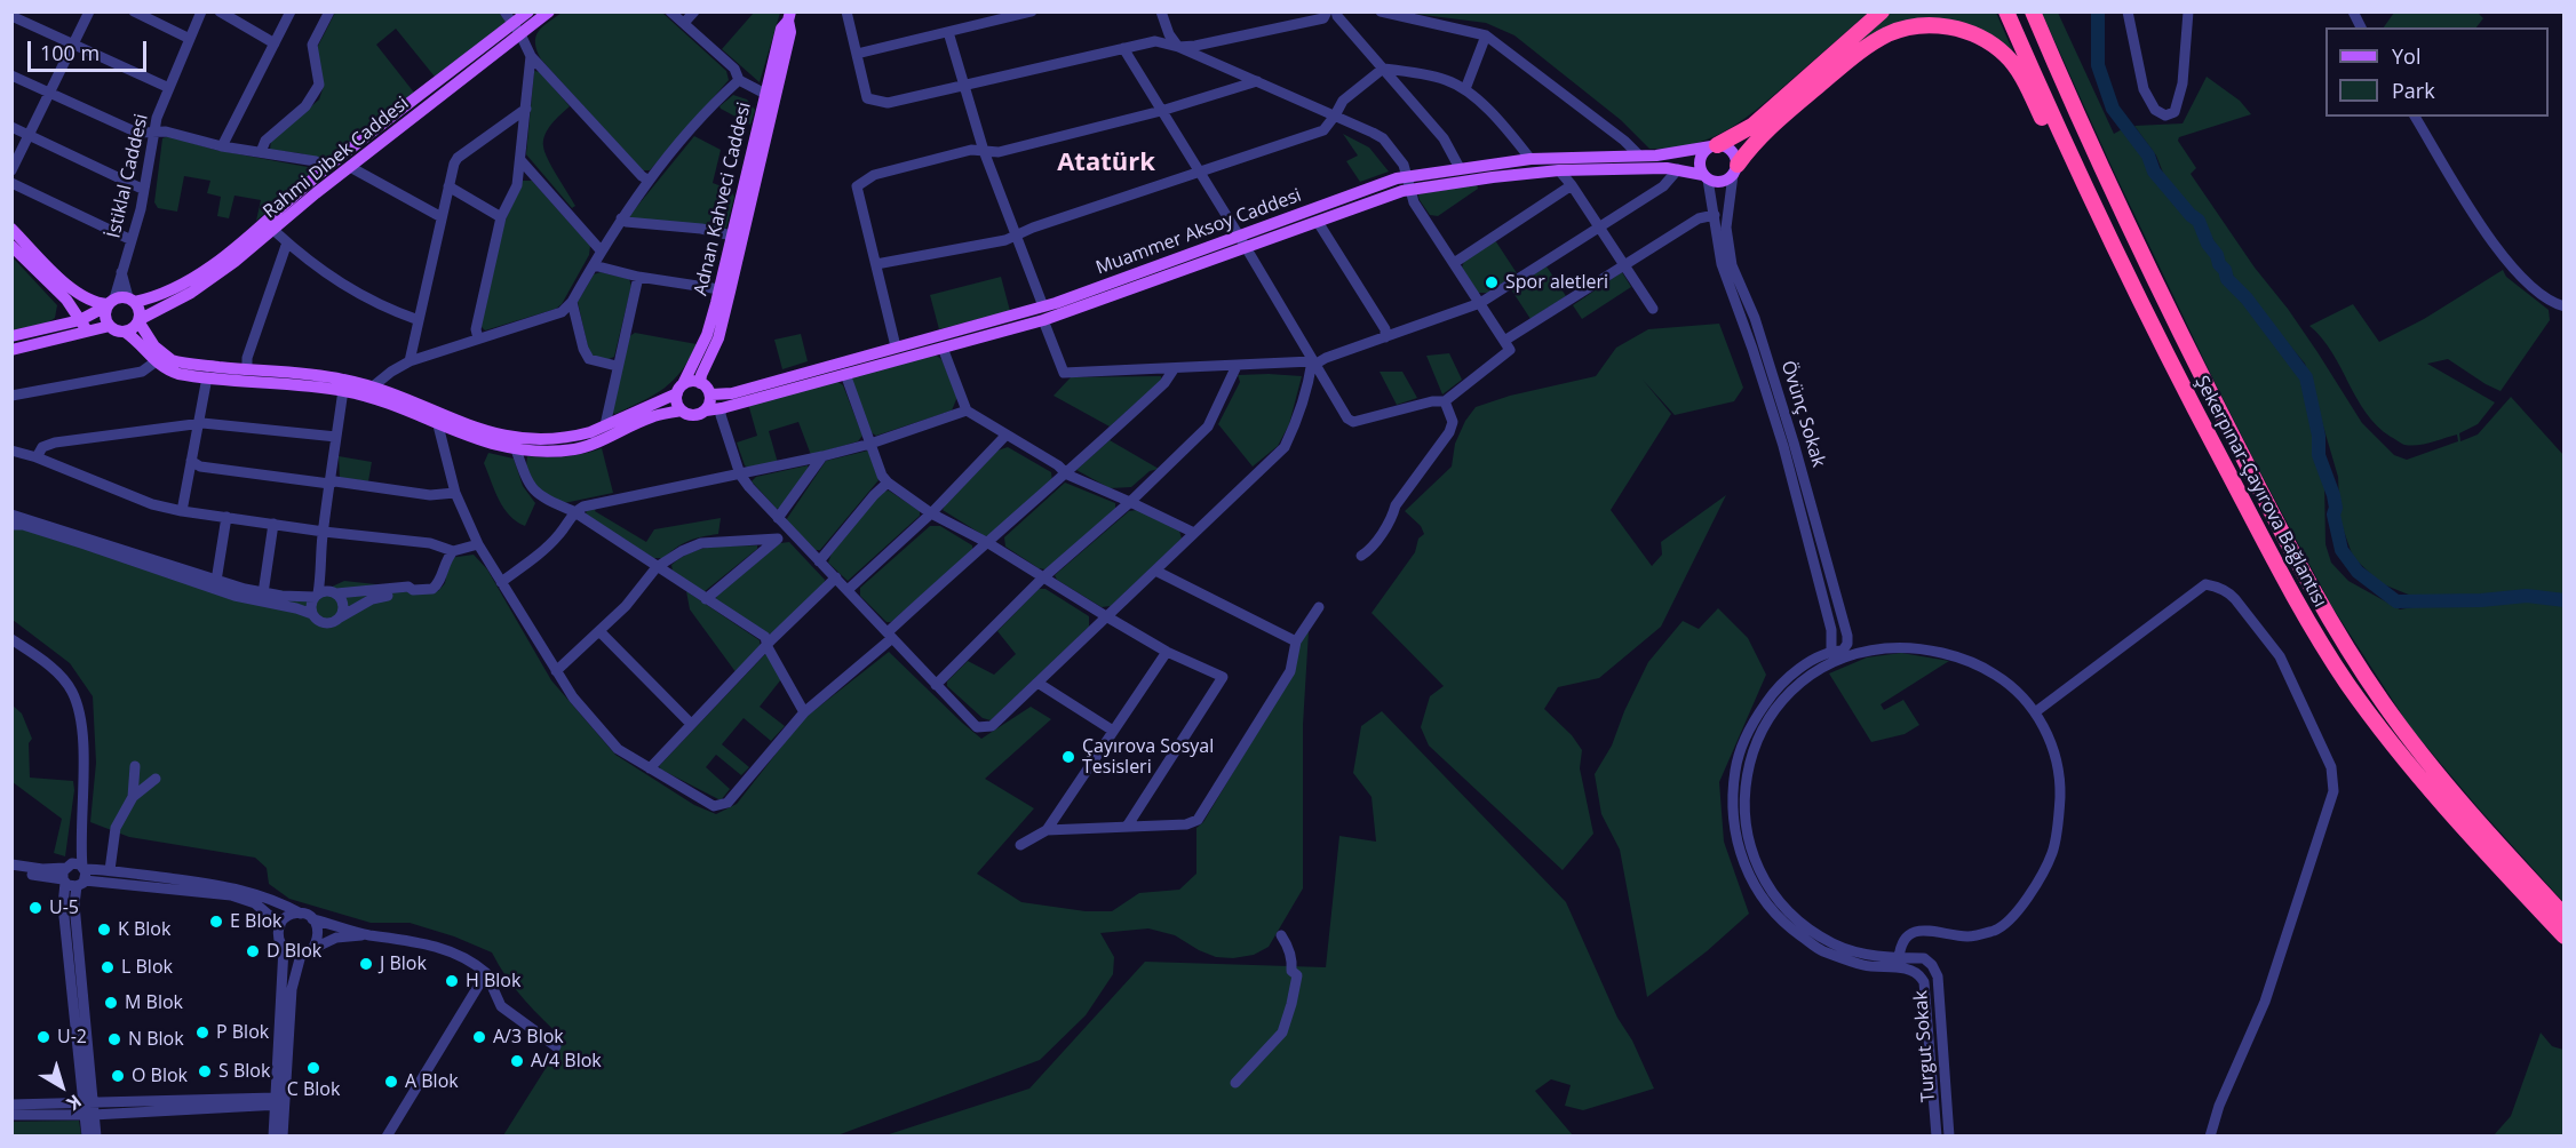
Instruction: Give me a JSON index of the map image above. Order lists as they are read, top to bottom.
{
  "streets": {
    "highway": ["Şekerpınar-Çayırova Bağlantısı"],
    "main road": ["Rahmi Dibek Caddesi", "Adnan Kahveci Caddesi", "Muammer Aksoy Caddesi"],
    "street": ["İstiklal Caddesi", "Övünç Sokak", "Turgut Sokak"]
  },
  "crossings": [
    ["Rahmi Dibek Caddesi", "İstiklal Caddesi"],
    ["Adnan Kahveci Caddesi", "Muammer Aksoy Caddesi"],
    ["Muammer Aksoy Caddesi", "Övünç Sokak"]
  ],
  "districts": ["Atatürk"],
  "places": [
    "Spor aletleri",
    "Çayırova Sosyal Tesisleri",
    "U-5",
    "E Blok",
    "K Blok",
    "D Blok",
    "J Blok",
    "L Blok",
    "H Blok",
    "M Blok",
    "P Blok",
    "U-2",
    "A/3 Blok",
    "N Blok",
    "A/4 Blok",
    "C Blok",
    "S Blok",
    "O Blok",
    "A Blok"
  ],
  "legend": ["Yol", "Park"],
  "scale_bar": "100 m",
  "north": "bottom right"
}
